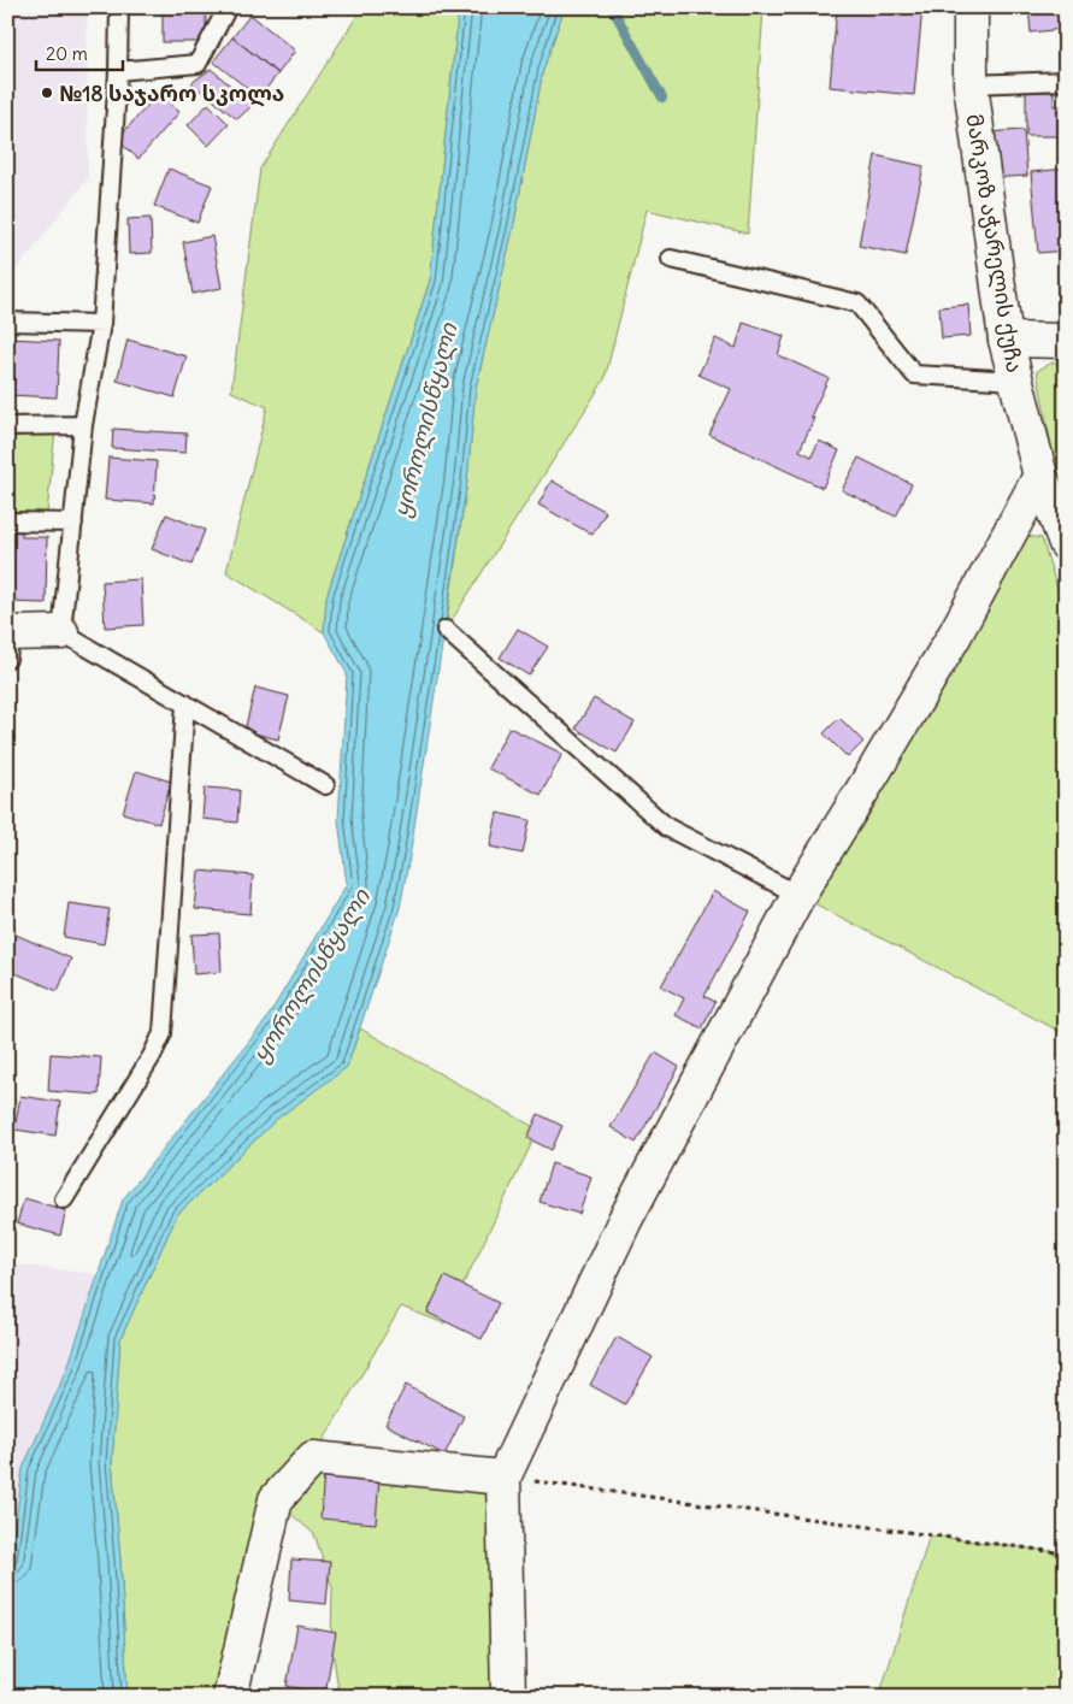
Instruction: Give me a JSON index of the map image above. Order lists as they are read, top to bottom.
{
  "streets": {
    "street": ["მარკოზ აჭარელის ქუჩა"]
  },
  "water": ["ყოროლისწყალი"],
  "places": ["№18 საჯარო სკოლა"],
  "scale_bar": "20 m"
}
